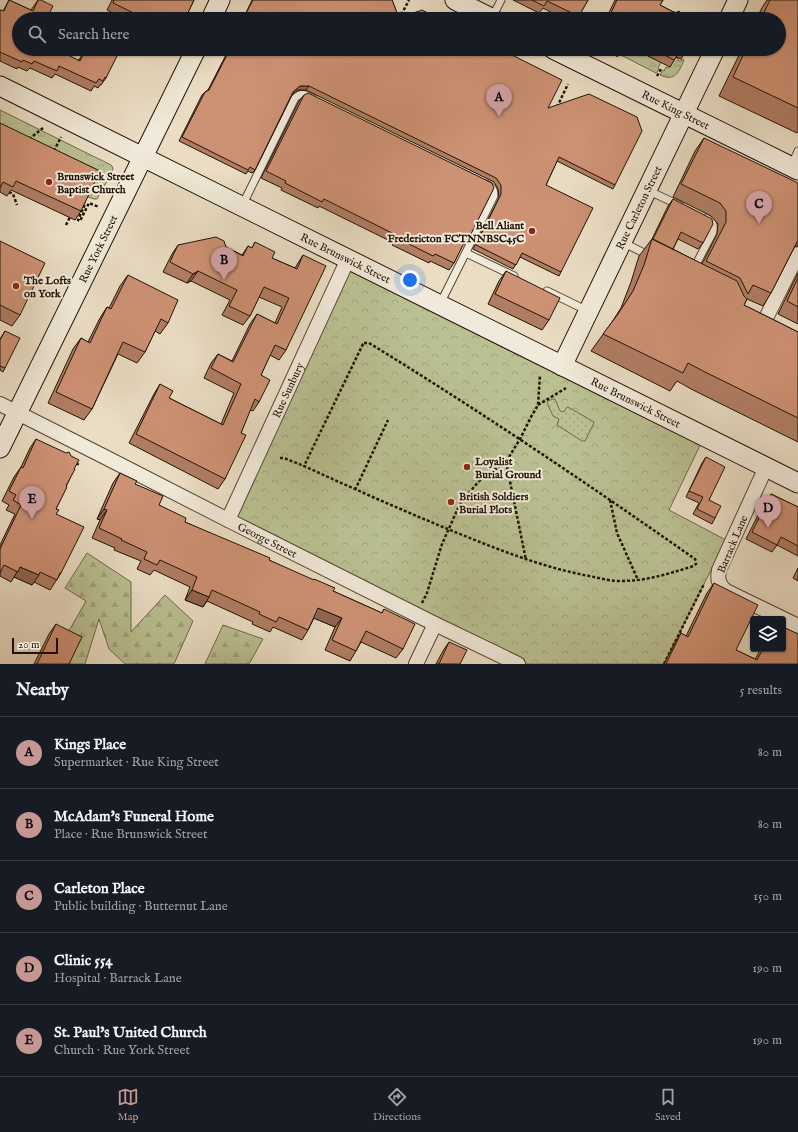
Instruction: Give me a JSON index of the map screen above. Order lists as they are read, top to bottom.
{
  "streets": {
    "main road": [
      "Rue King Street",
      "Rue Carleton Street",
      "Rue York Street",
      "Rue Brunswick Street"
    ],
    "street": ["Rue Sunbury", "George Street", "Barrack Lane"]
  },
  "crossings": [
    ["Rue King Street", "Rue Carleton Street"],
    ["Rue Carleton Street", "Rue Brunswick Street"],
    ["Rue York Street", "Rue Brunswick Street"],
    ["Rue York Street", "George Street"],
    ["Rue Brunswick Street", "Rue Sunbury"],
    ["Rue Brunswick Street", "Barrack Lane"],
    ["Rue Sunbury", "George Street"]
  ],
  "places": [
    "Brunswick Street Baptist Church",
    "Bell Aliant Fredericton FCTNNBSC45C",
    "The Lofts on York",
    "Loyalist Burial Ground",
    "British Soldiers Burial Plots"
  ],
  "scale_bar": "20 m",
  "page": {
    "search": "Search here",
    "pins": [
      "A",
      "C",
      "B",
      "E",
      "D"
    ],
    "scale": "20 m",
    "heading": ["Nearby", "5 results"],
    "list": [
      {
        "mark": "A",
        "name": "Kings Place",
        "note": "Supermarket · Rue King Street",
        "value": "80 m"
      },
      {
        "mark": "B",
        "name": "McAdam's Funeral Home",
        "note": "Place · Rue Brunswick Street",
        "value": "80 m"
      },
      {
        "mark": "C",
        "name": "Carleton Place",
        "note": "Public building · Butternut Lane",
        "value": "150 m"
      },
      {
        "mark": "D",
        "name": "Clinic 554",
        "note": "Hospital · Barrack Lane",
        "value": "190 m"
      },
      {
        "mark": "E",
        "name": "St. Paul's United Church",
        "note": "Church · Rue York Street",
        "value": "190 m"
      }
    ],
    "nav": ["Map", "Directions", "Saved"]
  }
}
